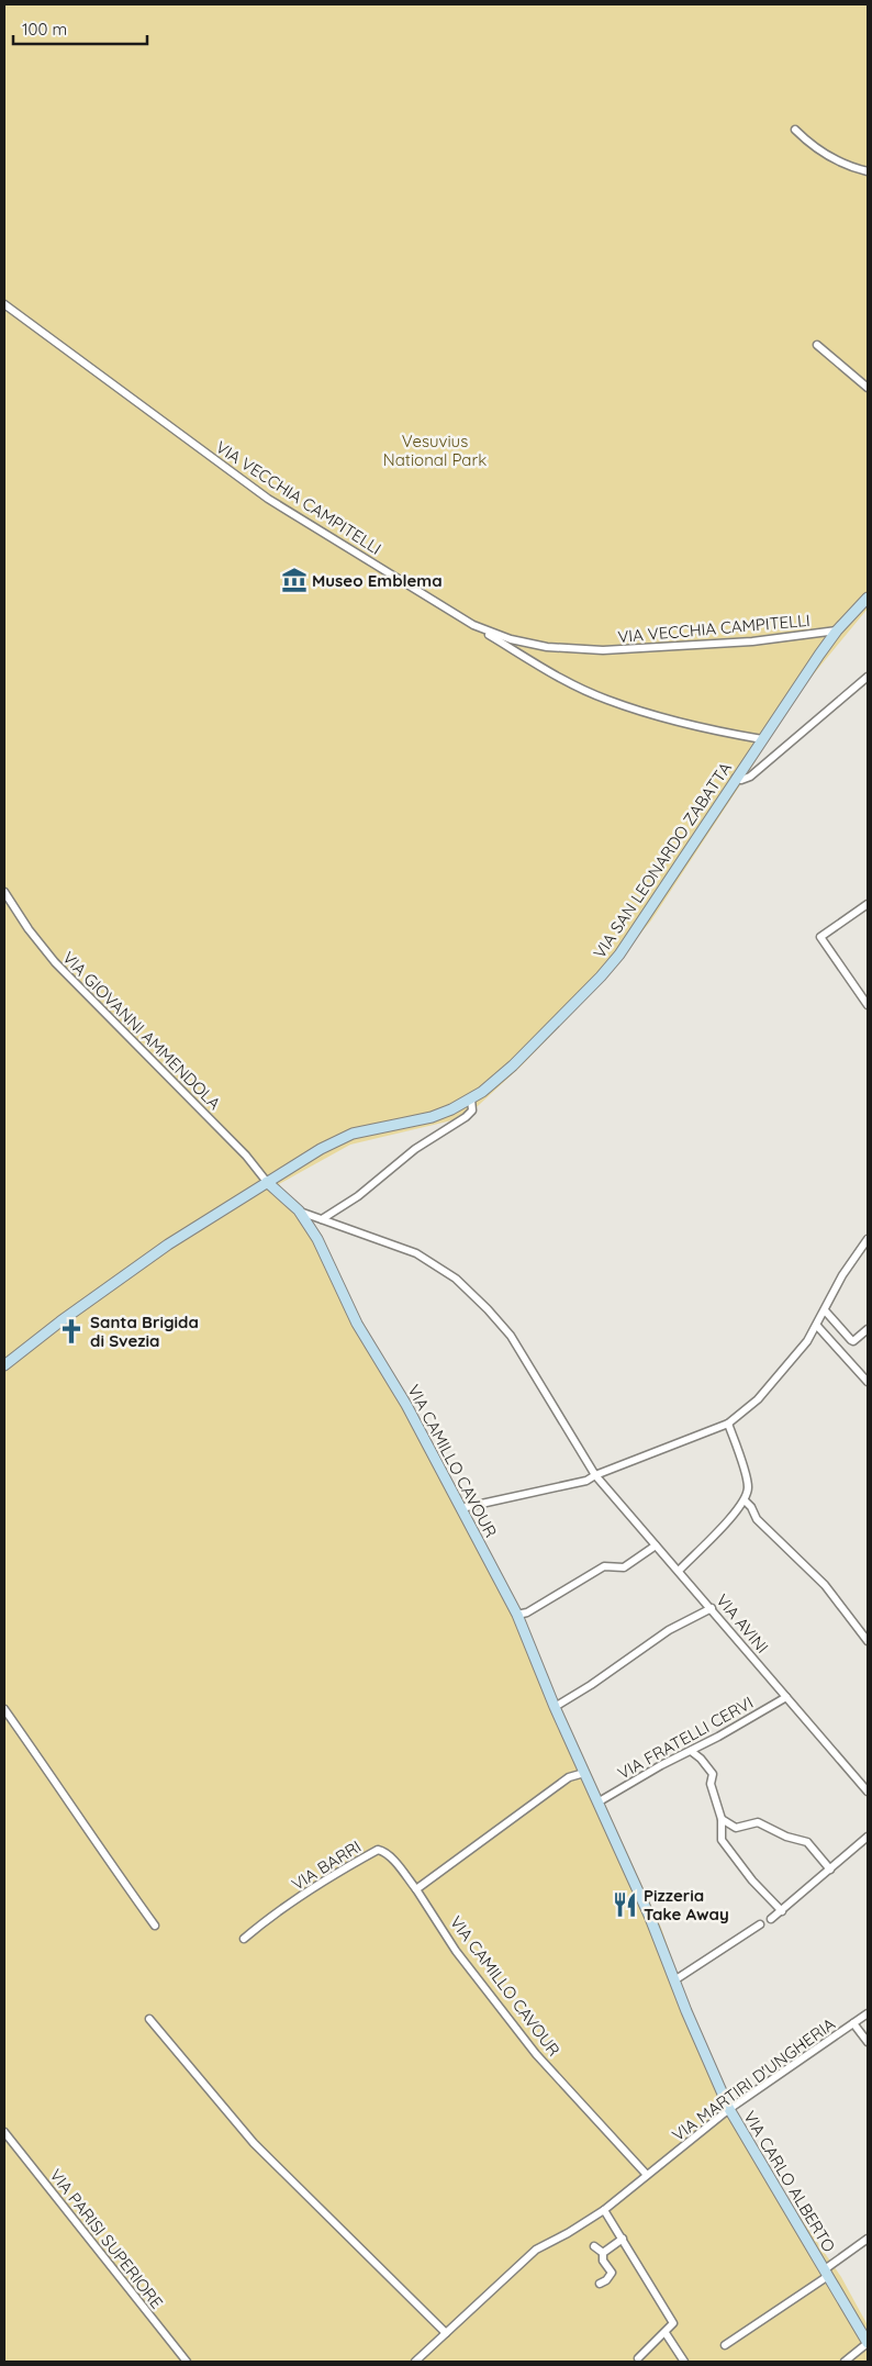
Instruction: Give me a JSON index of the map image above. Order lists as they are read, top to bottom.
{
  "streets": {
    "street": [
      "VIA VECCHIA CAMPITELLI",
      "VIA SAN LEONARDO ZABATTA",
      "VIA GIOVANNI AMMENDOLA",
      "VIA CAMILLO CAVOUR",
      "VIA AVINI",
      "VIA FRATELLI CERVI",
      "VIA BARRI",
      "VIA MARTIRI D'UNGHERIA",
      "VIA CARLO ALBERTO",
      "VIA PARISI SUPERIORE"
    ]
  },
  "crossings": [
    ["VIA VECCHIA CAMPITELLI", "VIA SAN LEONARDO ZABATTA"],
    ["VIA SAN LEONARDO ZABATTA", "VIA GIOVANNI AMMENDOLA"],
    ["VIA SAN LEONARDO ZABATTA", "VIA CAMILLO CAVOUR"],
    ["VIA GIOVANNI AMMENDOLA", "VIA CAMILLO CAVOUR"],
    ["VIA CAMILLO CAVOUR", "VIA AVINI"],
    ["VIA CAMILLO CAVOUR", "VIA FRATELLI CERVI"],
    ["VIA CAMILLO CAVOUR", "VIA BARRI"],
    ["VIA CAMILLO CAVOUR", "VIA MARTIRI D'UNGHERIA"],
    ["VIA CAMILLO CAVOUR", "VIA CARLO ALBERTO"],
    ["VIA AVINI", "VIA FRATELLI CERVI"],
    ["VIA MARTIRI D'UNGHERIA", "VIA CARLO ALBERTO"]
  ],
  "parks": ["Vesuvius National Park"],
  "places": {
    "museum": ["Museo Emblema"],
    "church": ["Santa Brigida di Svezia"],
    "restaurant": ["Pizzeria Take Away"]
  },
  "scale_bar": "100 m"
}
